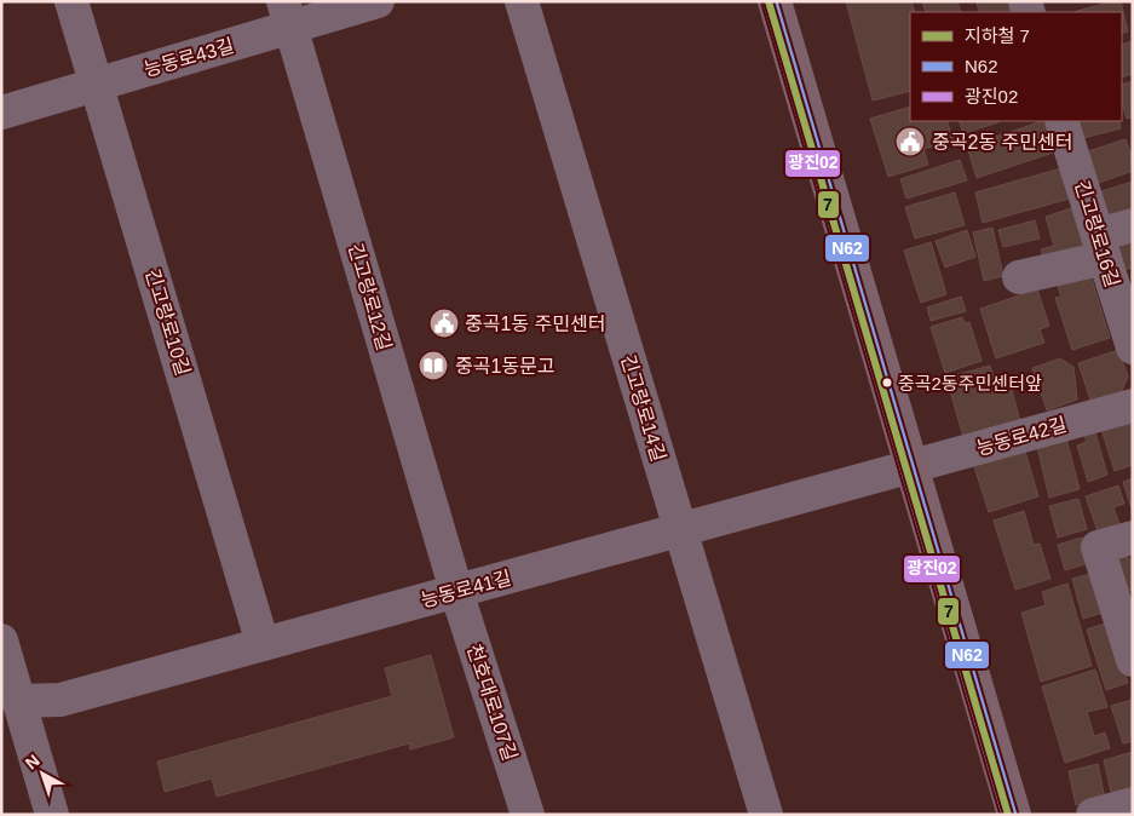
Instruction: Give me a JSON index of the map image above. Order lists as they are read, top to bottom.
{
  "streets": {
    "street": [
      "능동로43길",
      "긴고랑로16길",
      "긴고랑로12길",
      "긴고랑로10길",
      "긴고랑로14길",
      "능동로42길",
      "능동로41길",
      "천호대로107길"
    ]
  },
  "crossings": [
    ["능동로43길", "긴고랑로12길"],
    ["능동로43길", "긴고랑로10길"],
    ["긴고랑로12길", "능동로41길"],
    ["긴고랑로12길", "천호대로107길"],
    ["긴고랑로10길", "능동로41길"],
    ["긴고랑로14길", "능동로41길"],
    ["능동로42길", "능동로41길"],
    ["능동로41길", "천호대로107길"]
  ],
  "places": {
    "public building": ["중곡2동 주민센터", "중곡1동 주민센터"],
    "library": ["중곡1동문고"],
    "other": ["중곡2동주민센터앞"]
  },
  "lines": ["metro line 7", "transit line N62", "transit line 광진02"],
  "legend": ["지하철 7", "N62", "광진02"],
  "north": "top left"
}
